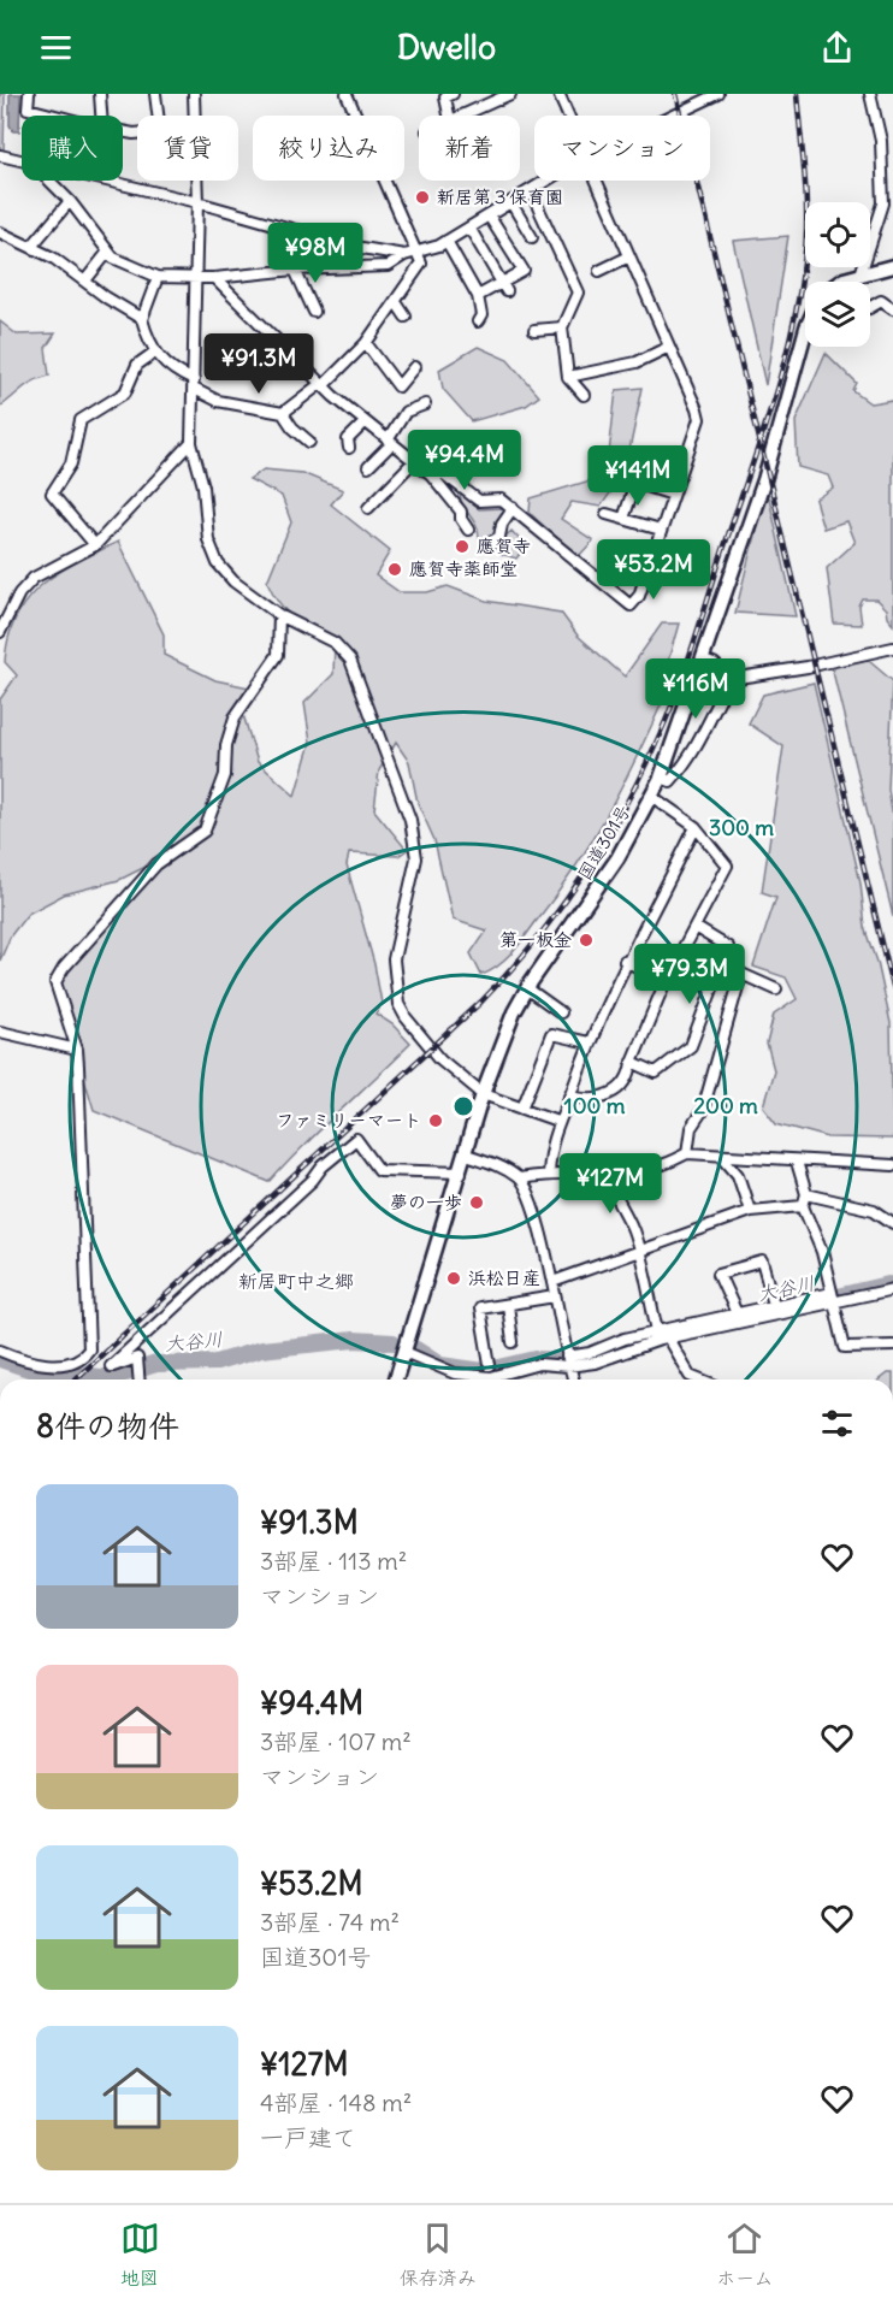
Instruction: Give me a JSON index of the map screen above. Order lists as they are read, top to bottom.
{
  "streets": {
    "highway": ["国道301号"]
  },
  "districts": ["新居町中之郷"],
  "water": ["大谷川"],
  "places": [
    "新居第３保育園",
    "應賀寺",
    "應賀寺薬師堂",
    "第一板金",
    "ファミリーマート",
    "夢の一歩",
    "浜松日産"
  ],
  "page": {
    "header": "Dwello",
    "chip": [
      "購入",
      "賃貸",
      "絞り込み",
      "新着",
      "マンション"
    ],
    "price": [
      "¥98M",
      "¥91.3M",
      "¥94.4M",
      "¥141M",
      "¥53.2M",
      "¥116M",
      "¥79.3M",
      "¥127M"
    ],
    "heading": "8件の物件",
    "list": [
      {
        "name": "¥91.3M",
        "note": "3部屋 · 113 m² · マンション"
      },
      {
        "name": "¥94.4M",
        "note": "3部屋 · 107 m² · マンション"
      },
      {
        "name": "¥53.2M",
        "note": "3部屋 · 74 m² · 国道301号"
      },
      {
        "name": "¥127M",
        "note": "4部屋 · 148 m² · 一戸建て"
      }
    ],
    "tabs": ["地図", "保存済み", "ホーム"]
  },
  "rings": ["300 m", "100 m", "200 m"]
}
